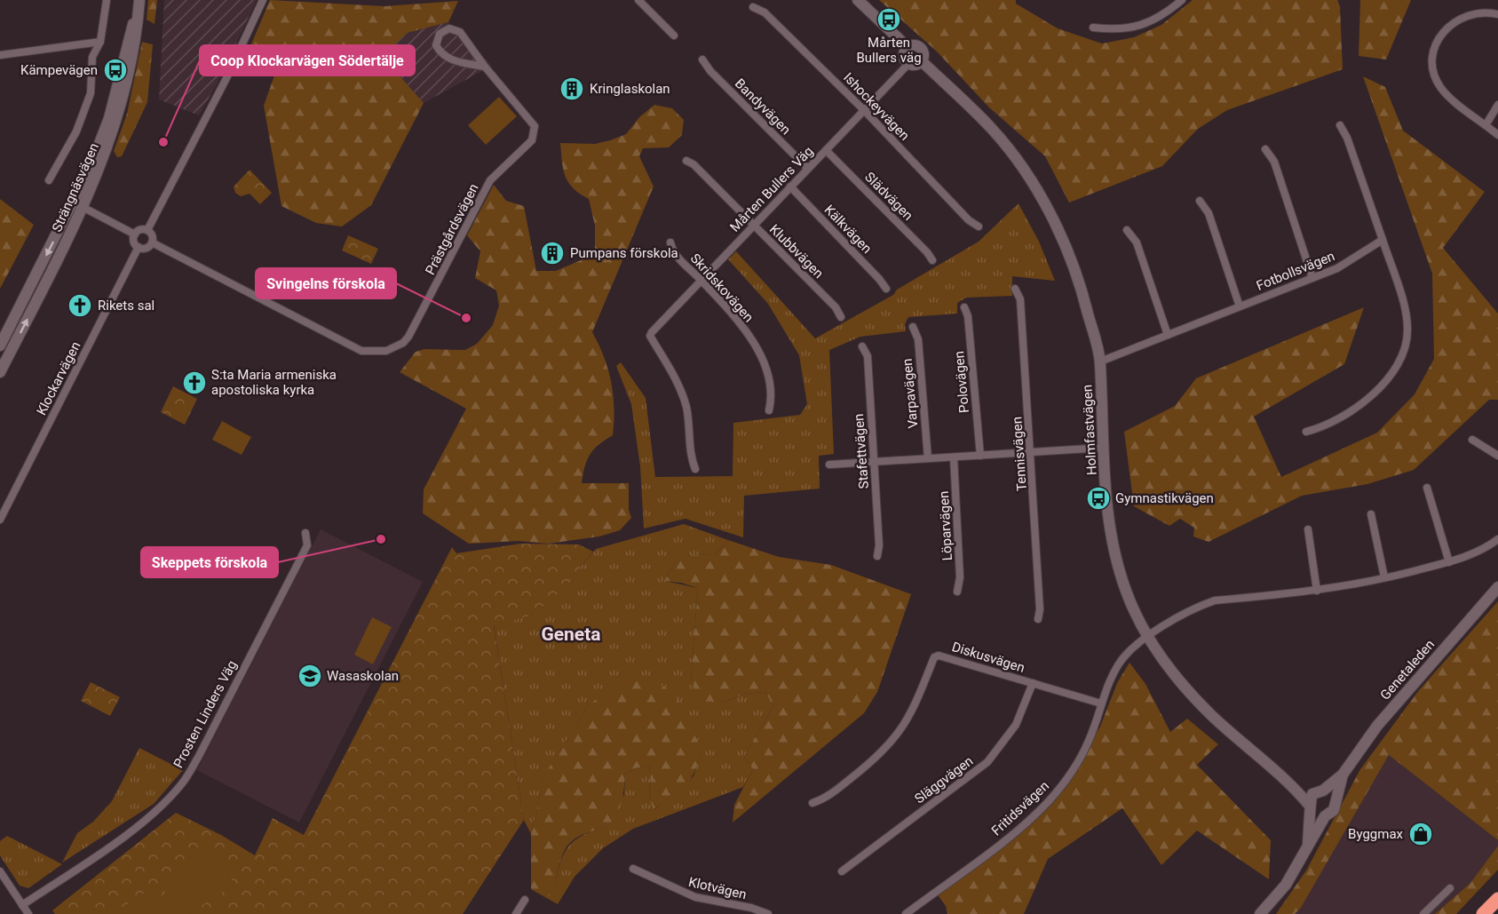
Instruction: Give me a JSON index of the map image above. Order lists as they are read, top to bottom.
{
  "streets": {
    "main road": ["Strängnäsvägen", "Holmfastvägen", "Genetaleden"],
    "street": [
      "Bandyvägen",
      "Ishockeyvägen",
      "Mårten Bullers Väg",
      "Slädvägen",
      "Prästgårdsvägen",
      "Kälkvägen",
      "Klubbvägen",
      "Fotbollsvägen",
      "Skridskovägen",
      "Klockarvägen",
      "Polovägen",
      "Varpavägen",
      "Stafettvägen",
      "Tennisvägen",
      "Löparvägen",
      "Diskusvägen",
      "Prosten Linders Väg",
      "Släggvägen",
      "Fritidsvägen",
      "Klotvägen"
    ]
  },
  "crossings": [
    ["Bandyvägen", "Mårten Bullers Väg"],
    ["Ishockeyvägen", "Mårten Bullers Väg"],
    ["Mårten Bullers Väg", "Slädvägen"],
    ["Mårten Bullers Väg", "Kälkvägen"],
    ["Mårten Bullers Väg", "Klubbvägen"],
    ["Mårten Bullers Väg", "Skridskovägen"],
    ["Mårten Bullers Väg", "Holmfastvägen"],
    ["Prästgårdsvägen", "Klockarvägen"],
    ["Fotbollsvägen", "Holmfastvägen"],
    ["Holmfastvägen", "Genetaleden"],
    ["Holmfastvägen", "Fritidsvägen"],
    ["Diskusvägen", "Släggvägen"],
    ["Diskusvägen", "Fritidsvägen"]
  ],
  "districts": ["Geneta"],
  "places": {
    "bus stop": ["Mårten Bullers väg", "Kämpevägen", "Gymnastikvägen"],
    "building": ["Kringlaskolan", "Pumpans förskola"],
    "other": ["Coop Klockarvägen Södertälje", "Svingelns förskola", "Skeppets förskola"],
    "church": ["Rikets sal", "S:ta Maria armeniska apostoliska kyrka"],
    "school or university": ["Wasaskolan"],
    "shop": ["Byggmax"]
  }
}
